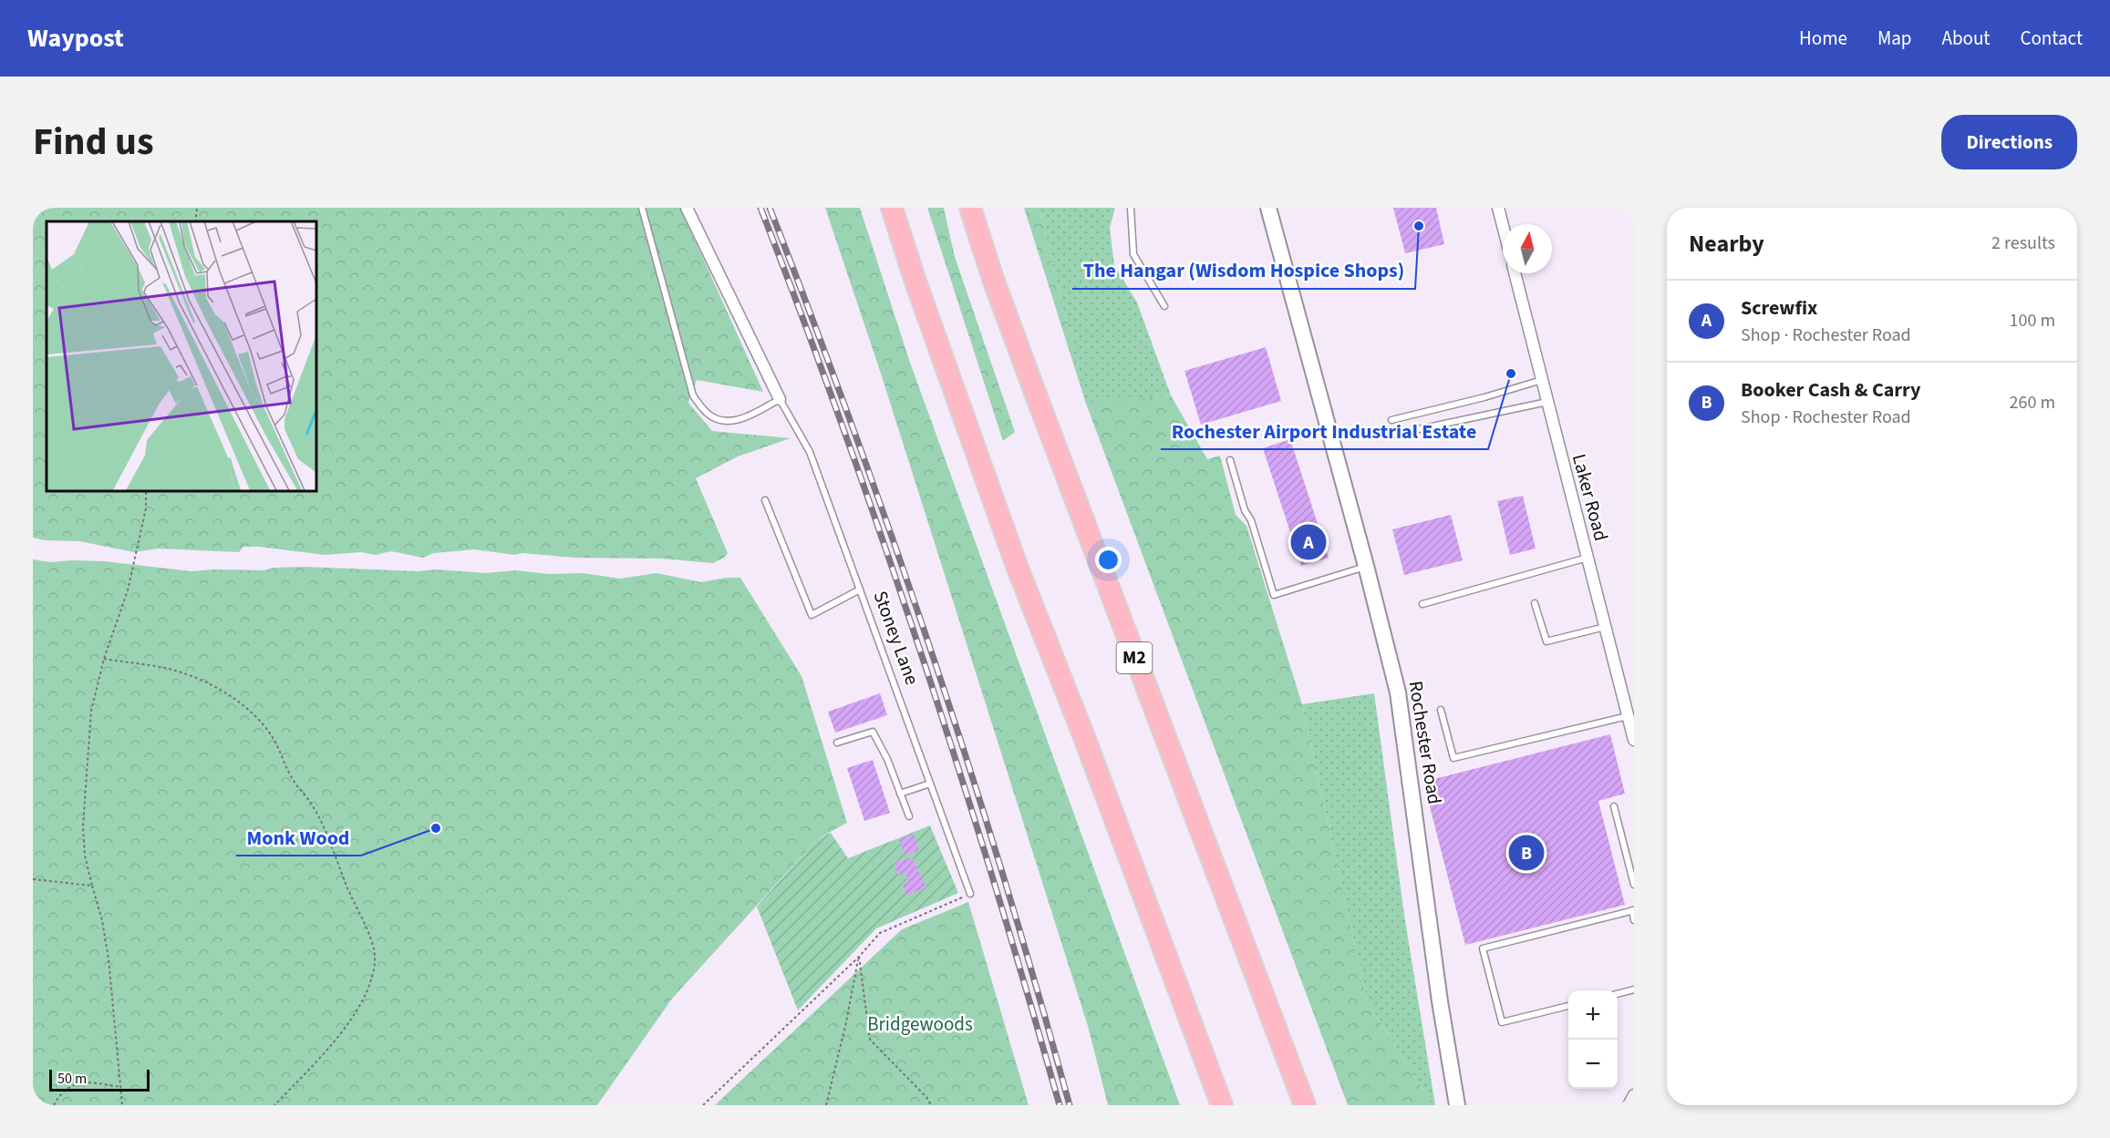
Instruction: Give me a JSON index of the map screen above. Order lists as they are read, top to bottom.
{
  "streets": {
    "highway": ["M2"],
    "main road": ["Rochester Road"],
    "street": ["Laker Road", "Stoney Lane"]
  },
  "parks": ["Bridgewoods"],
  "places": ["The Hangar (Wisdom Hospice Shops)", "Rochester Airport Industrial Estate", "Monk Wood"],
  "scale_bar": "50 m",
  "north": "top",
  "page": {
    "header": "Waypost",
    "nav": [
      "Home",
      "Map",
      "About",
      "Contact"
    ],
    "title": "Find us",
    "buttons": "Directions",
    "heading": ["Nearby", "2 results"],
    "list": [
      {
        "mark": "A",
        "name": "Screwfix",
        "note": "Shop · Rochester Road",
        "value": "100 m"
      },
      {
        "mark": "B",
        "name": "Booker Cash & Carry",
        "note": "Shop · Rochester Road",
        "value": "260 m"
      }
    ],
    "pins": ["A", "B"],
    "map_buttons": ["+", "−"],
    "scale": "50 m"
  }
}
